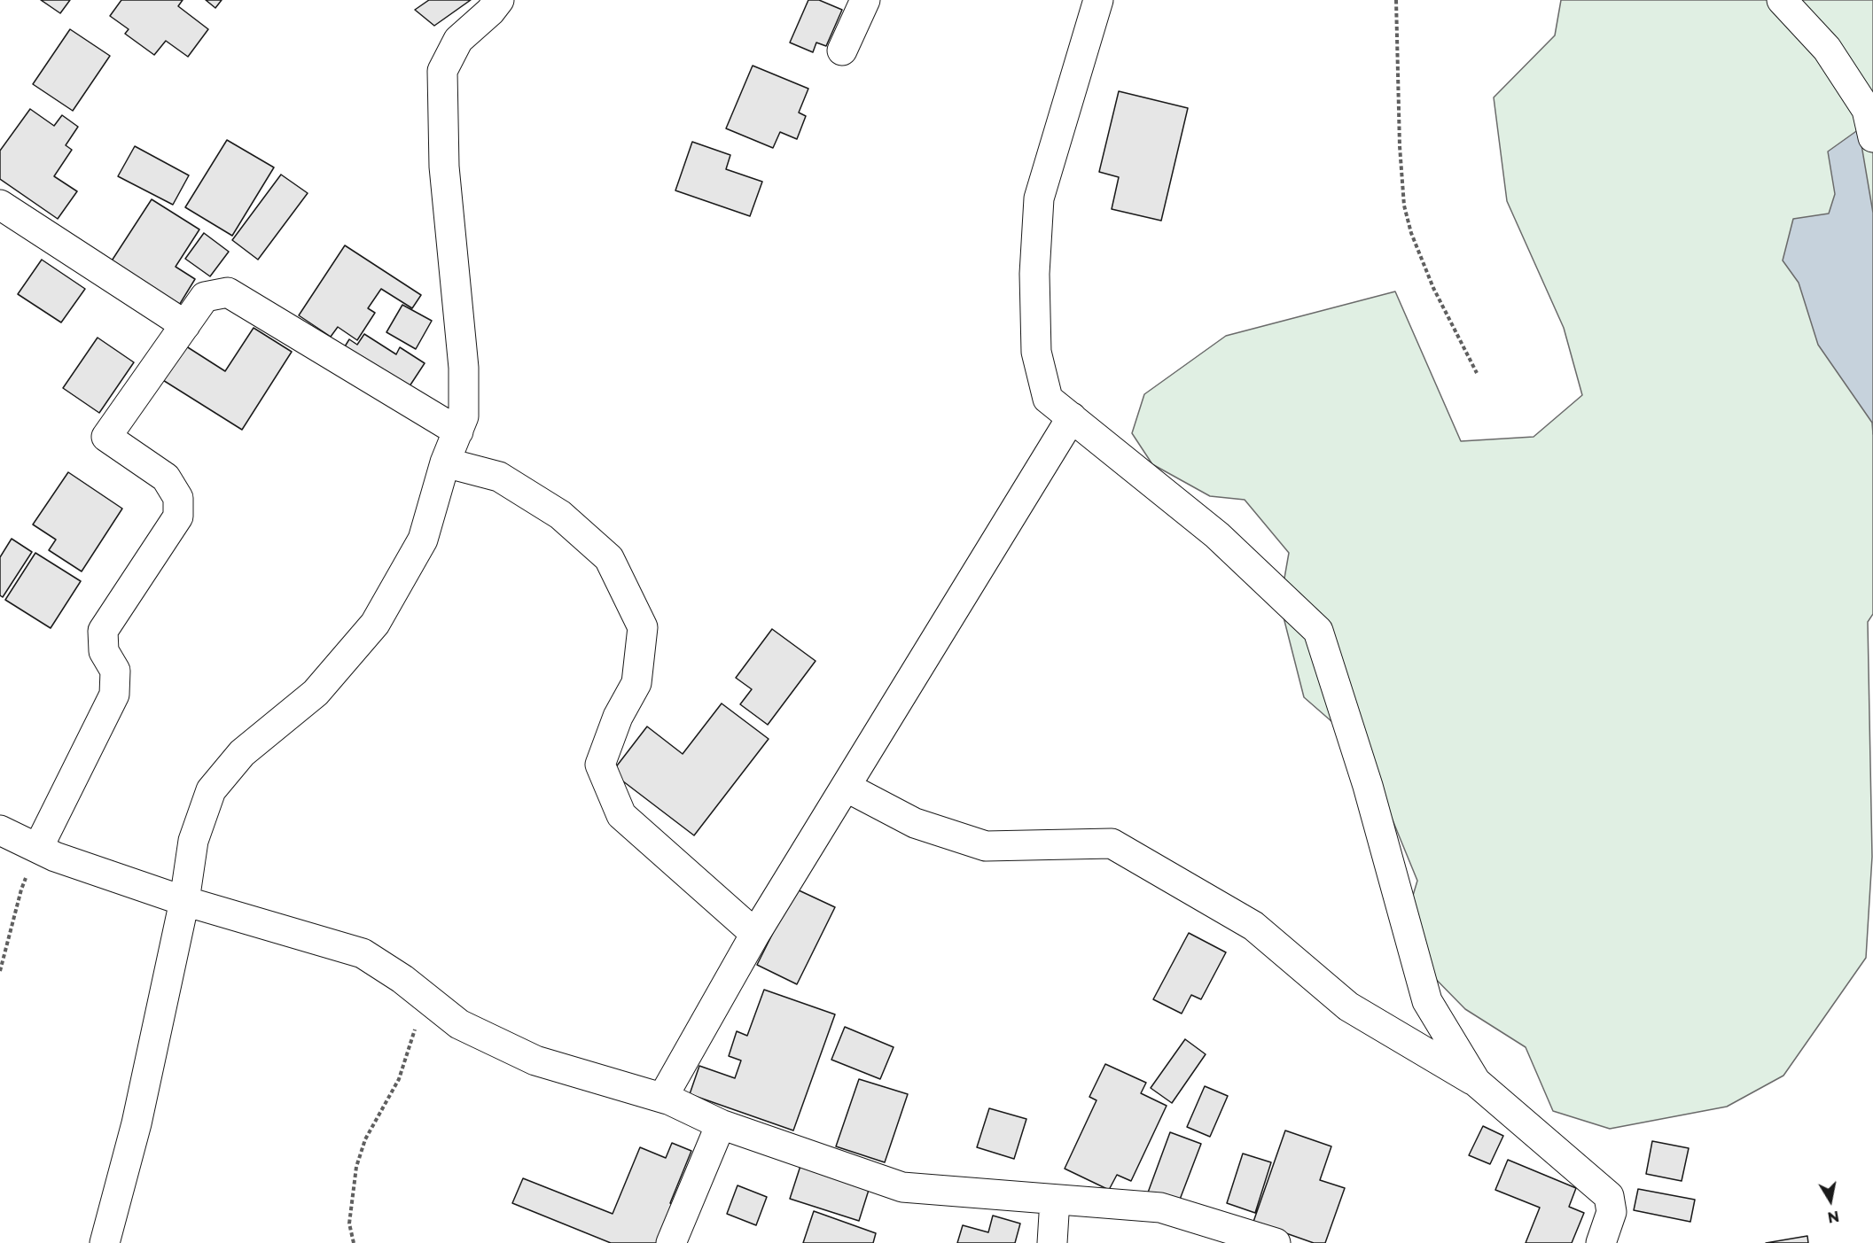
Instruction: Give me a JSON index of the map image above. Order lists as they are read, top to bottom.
{
  "north": "bottom"
}
